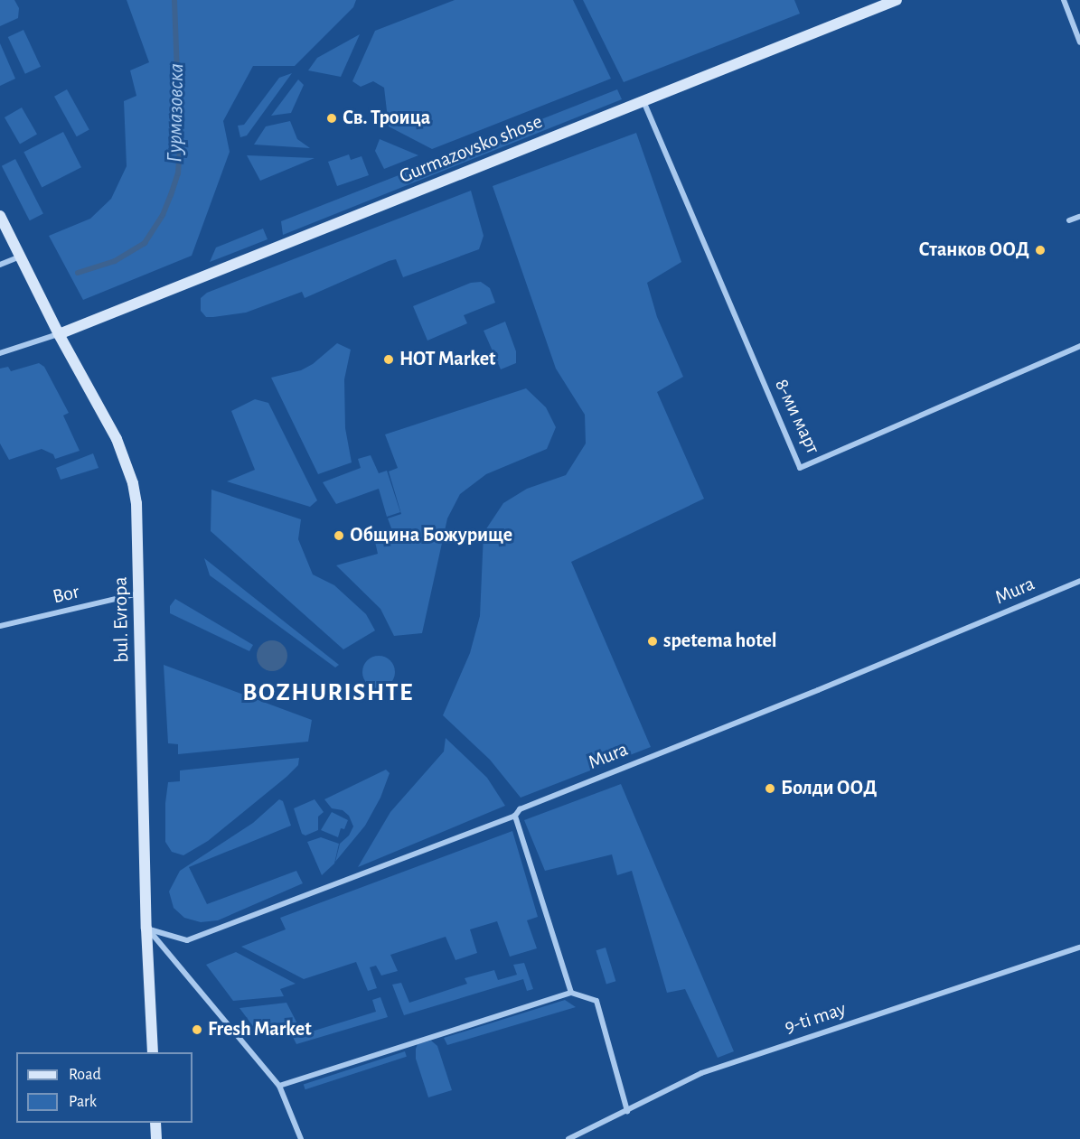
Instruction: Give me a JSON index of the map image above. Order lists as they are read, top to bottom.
{
  "streets": {
    "street": [
      "Gurmazovsko shose",
      "8-ми март",
      "Mura",
      "Bor",
      "bul. Evropa",
      "9-ti may"
    ]
  },
  "crossings": [
    ["Gurmazovsko shose", "8-ми март"],
    ["Gurmazovsko shose", "bul. Evropa"],
    ["Mura", "bul. Evropa"],
    ["Bor", "bul. Evropa"]
  ],
  "districts": ["BOZHURISHTE"],
  "water": ["Гурмазовска"],
  "places": [
    "Св. Троица",
    "Станков ООД",
    "HOT Market",
    "Община Божурище",
    "spetema hotel",
    "Болди ООД",
    "Fresh Market"
  ],
  "legend": ["Road", "Park"]
}
